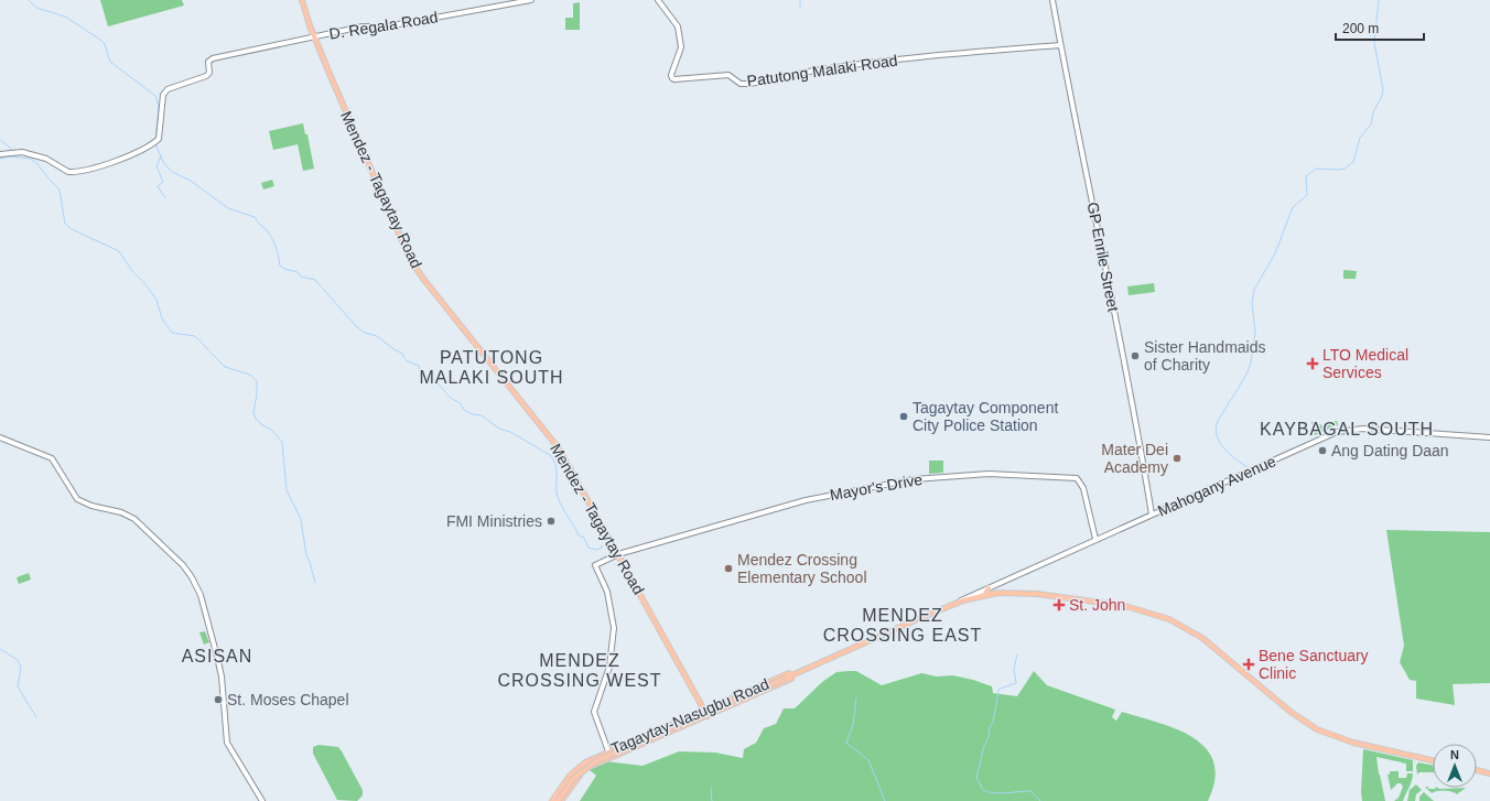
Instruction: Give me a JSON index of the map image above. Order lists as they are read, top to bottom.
{
  "streets": {
    "main road": ["Mendez - Tagaytay Road", "Tagaytay-Nasugbu Road"],
    "street": [
      "D. Regala Road",
      "Patutong Malaki Road",
      "GP Enrile Street",
      "Mahogany Avenue",
      "Mayor's Drive"
    ]
  },
  "crossings": [
    ["D. Regala Road", "Mendez - Tagaytay Road"],
    ["Patutong Malaki Road", "GP Enrile Street"],
    ["Mendez - Tagaytay Road", "Mayor's Drive"],
    ["Mendez - Tagaytay Road", "Tagaytay-Nasugbu Road"],
    ["GP Enrile Street", "Mahogany Avenue"],
    ["Mahogany Avenue", "Mayor's Drive"],
    ["Mahogany Avenue", "Tagaytay-Nasugbu Road"]
  ],
  "districts": [
    "PATUTONG MALAKI SOUTH",
    "KAYBAGAL SOUTH",
    "MENDEZ CROSSING EAST",
    "ASISAN",
    "MENDEZ CROSSING WEST"
  ],
  "places": {
    "other": [
      "Sister Handmaids of Charity",
      "Tagaytay Component City Police Station",
      "Ang Dating Daan",
      "Mater Dei Academy",
      "FMI Ministries",
      "Mendez Crossing Elementary School",
      "St. Moses Chapel"
    ],
    "health": ["LTO Medical Services", "St. John", "Bene Sanctuary Clinic"]
  },
  "scale_bar": "200 m",
  "north": "top"
}
